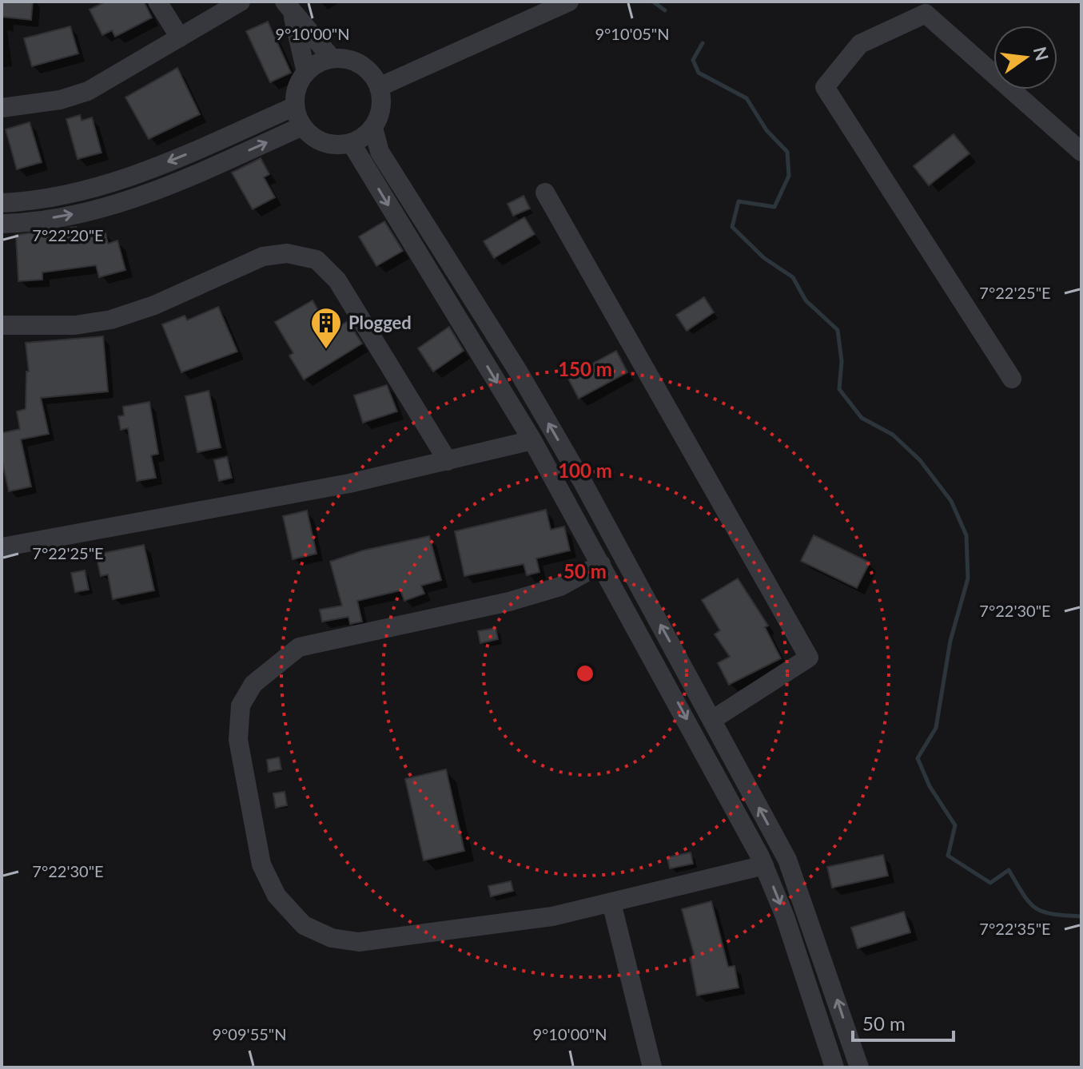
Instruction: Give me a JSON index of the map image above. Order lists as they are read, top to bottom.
{
  "places": {
    "building": ["Plogged"]
  },
  "scale_bar": "50 m",
  "north": "right",
  "coordinates": [
    "9°10'00\"N",
    "9°10'05\"N",
    "7°22'20\"E",
    "7°22'25\"E",
    "7°22'30\"E",
    "7°22'35\"E",
    "9°09'55\"N"
  ],
  "rings": ["150 m", "100 m", "50 m"]
}
